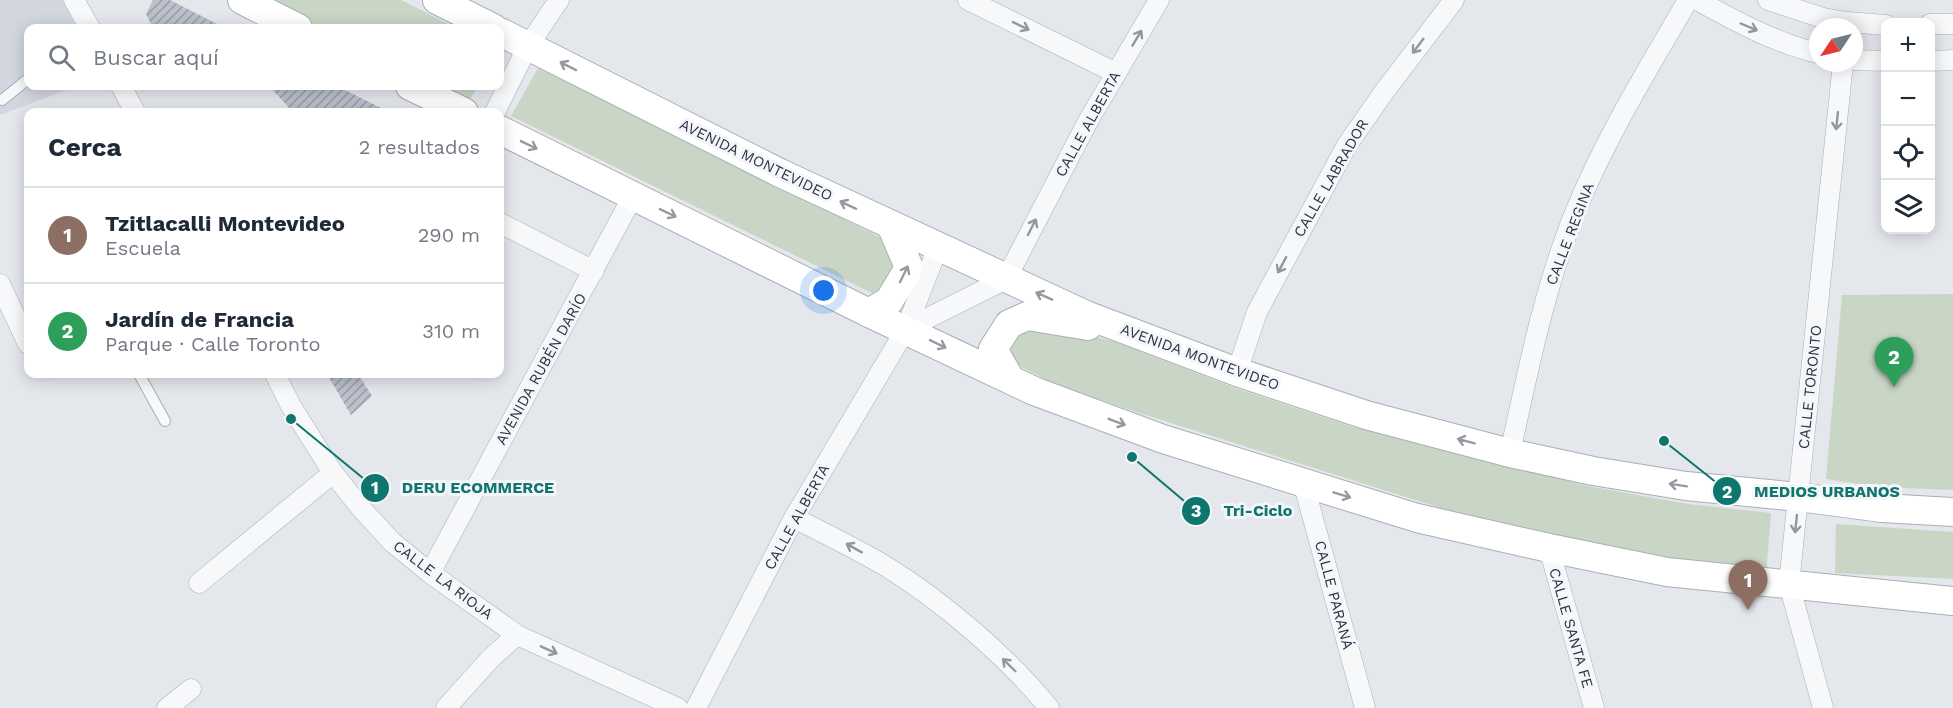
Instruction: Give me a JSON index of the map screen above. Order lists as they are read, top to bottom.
{
  "streets": {
    "street": [
      "CALLE ALBERTA",
      "AVENIDA MONTEVIDEO",
      "CALLE LABRADOR",
      "CALLE REGINA",
      "AVENIDA RUBÉN DARÍO",
      "CALLE TORONTO",
      "CALLE LA RIOJA",
      "CALLE PARANÁ",
      "CALLE SANTA FE"
    ]
  },
  "crossings": [
    ["CALLE ALBERTA", "AVENIDA MONTEVIDEO"],
    ["AVENIDA MONTEVIDEO", "CALLE LABRADOR"],
    ["AVENIDA MONTEVIDEO", "CALLE REGINA"],
    ["AVENIDA MONTEVIDEO", "CALLE TORONTO"],
    ["AVENIDA RUBÉN DARÍO", "CALLE LA RIOJA"]
  ],
  "one_way": ["CALLE ALBERTA", "CALLE LABRADOR", "CALLE TORONTO"],
  "places": ["DERU ECOMMERCE", "MEDIOS URBANOS", "Tri-Ciclo"],
  "north": "bottom left",
  "page": {
    "map_buttons": ["+", "−"],
    "search": "Buscar aquí",
    "heading": ["Cerca", "2 resultados"],
    "list": [
      {
        "mark": "1",
        "name": "Tzitlacalli Montevideo",
        "note": "Escuela",
        "value": "290 m"
      },
      {
        "mark": "2",
        "name": "Jardín de Francia",
        "note": "Parque · Calle Toronto",
        "value": "310 m"
      }
    ],
    "pins": ["2", "1"]
  }
}
